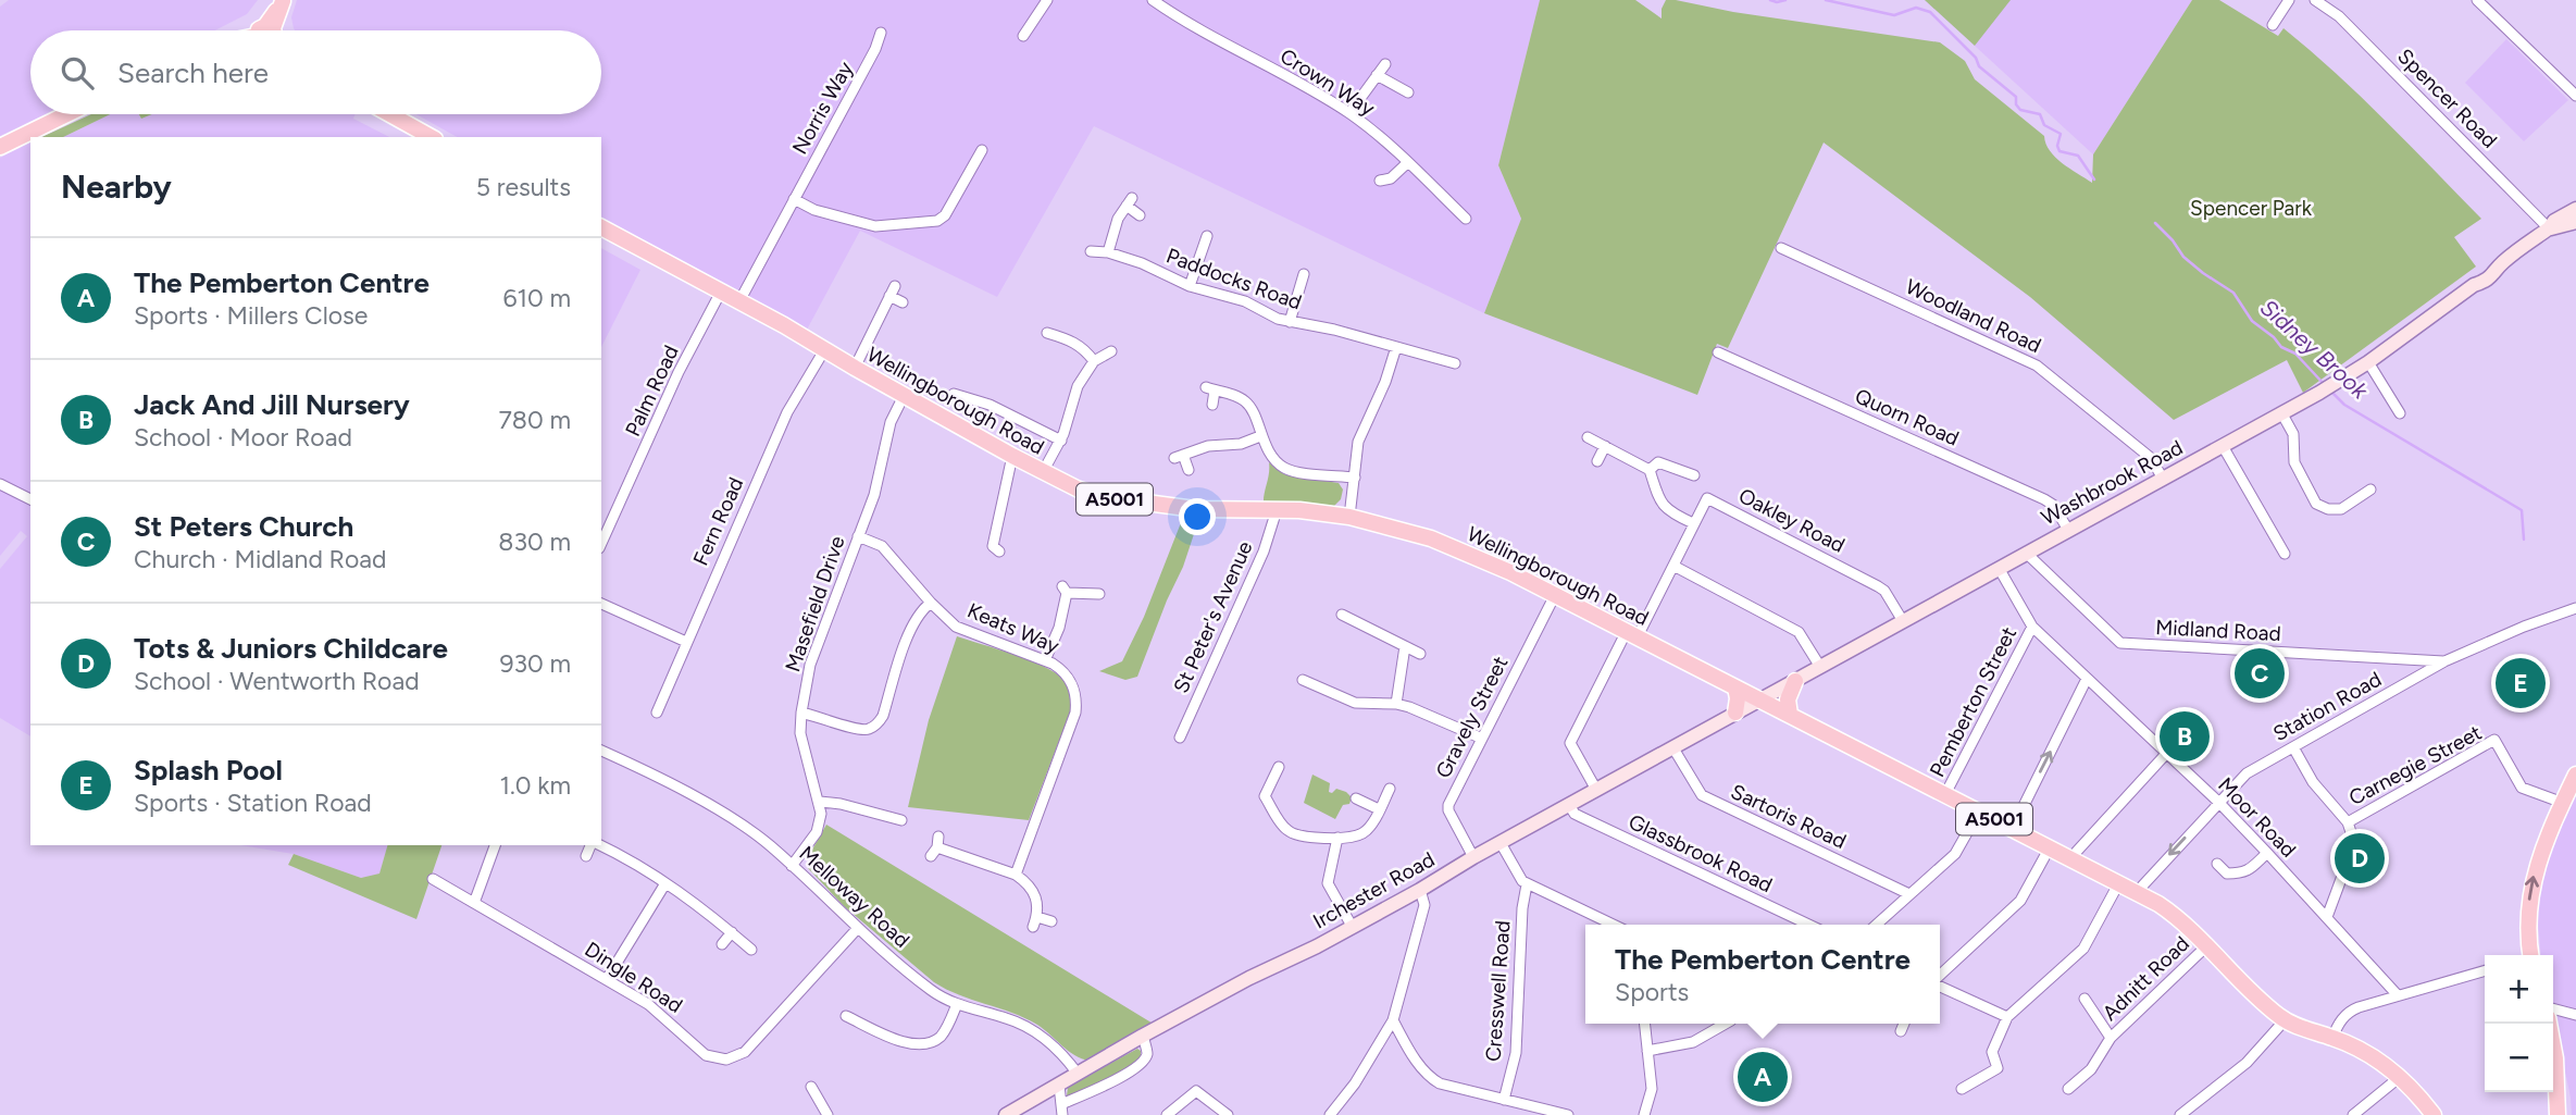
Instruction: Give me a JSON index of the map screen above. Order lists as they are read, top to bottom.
{
  "streets": {
    "main road": [
      "Wellingborough Road",
      "Washbrook Road",
      "A5001",
      "Irchester Road"
    ],
    "street": [
      "Crown Way",
      "Spencer Road",
      "Norris Way",
      "Paddocks Road",
      "Woodland Road",
      "Palm Road",
      "Quorn Road",
      "Oakley Road",
      "Fern Road",
      "Masefield Drive",
      "St Peter's Avenue",
      "Keats Way",
      "Midland Road",
      "Pemberton Street",
      "Station Road",
      "Gravely Street",
      "Carnegie Street",
      "Sartoris Road",
      "Moor Road",
      "Glassbrook Road",
      "Melloway Road",
      "Dingle Road",
      "Adnitt Road",
      "Cresswell Road"
    ]
  },
  "crossings": [
    ["Spencer Road", "Washbrook Road"],
    ["Norris Way", "Wellingborough Road"],
    ["Woodland Road", "Washbrook Road"],
    ["Palm Road", "Wellingborough Road"],
    ["Wellingborough Road", "Washbrook Road"],
    ["Wellingborough Road", "Oakley Road"],
    ["Wellingborough Road", "Fern Road"],
    ["Wellingborough Road", "Masefield Drive"],
    ["Wellingborough Road", "St Peter's Avenue"],
    ["Wellingborough Road", "Pemberton Street"],
    ["Wellingborough Road", "Station Road"],
    ["Wellingborough Road", "Gravely Street"],
    ["Wellingborough Road", "Irchester Road"],
    ["Wellingborough Road", "Adnitt Road"],
    ["Quorn Road", "Washbrook Road"],
    ["Washbrook Road", "Oakley Road"],
    ["Washbrook Road", "Midland Road"],
    ["Washbrook Road", "Moor Road"],
    ["Washbrook Road", "Irchester Road"],
    ["Oakley Road", "Irchester Road"],
    ["Masefield Drive", "Keats Way"],
    ["Masefield Drive", "Melloway Road"],
    ["Midland Road", "Station Road"],
    ["Pemberton Street", "Moor Road"],
    ["Station Road", "Moor Road"],
    ["Gravely Street", "Irchester Road"],
    ["Sartoris Road", "Irchester Road"],
    ["Glassbrook Road", "Irchester Road"],
    ["Irchester Road", "Melloway Road"],
    ["Melloway Road", "Dingle Road"]
  ],
  "water": ["Sidney Brook"],
  "parks": ["Spencer Park"],
  "page": {
    "search": "Search here",
    "heading": ["Nearby", "5 results"],
    "list": [
      {
        "mark": "A",
        "name": "The Pemberton Centre",
        "note": "Sports · Millers Close",
        "value": "610 m"
      },
      {
        "mark": "B",
        "name": "Jack And Jill Nursery",
        "note": "School · Moor Road",
        "value": "780 m"
      },
      {
        "mark": "C",
        "name": "St Peters Church",
        "note": "Church · Midland Road",
        "value": "830 m"
      },
      {
        "mark": "D",
        "name": "Tots & Juniors Childcare",
        "note": "School · Wentworth Road",
        "value": "930 m"
      },
      {
        "mark": "E",
        "name": "Splash Pool",
        "note": "Sports · Station Road",
        "value": "1.0 km"
      }
    ],
    "pins": [
      "C",
      "E",
      "B",
      "D",
      "A"
    ],
    "popup": ["The Pemberton Centre", "Sports"],
    "map_buttons": ["+", "−"]
  }
}
